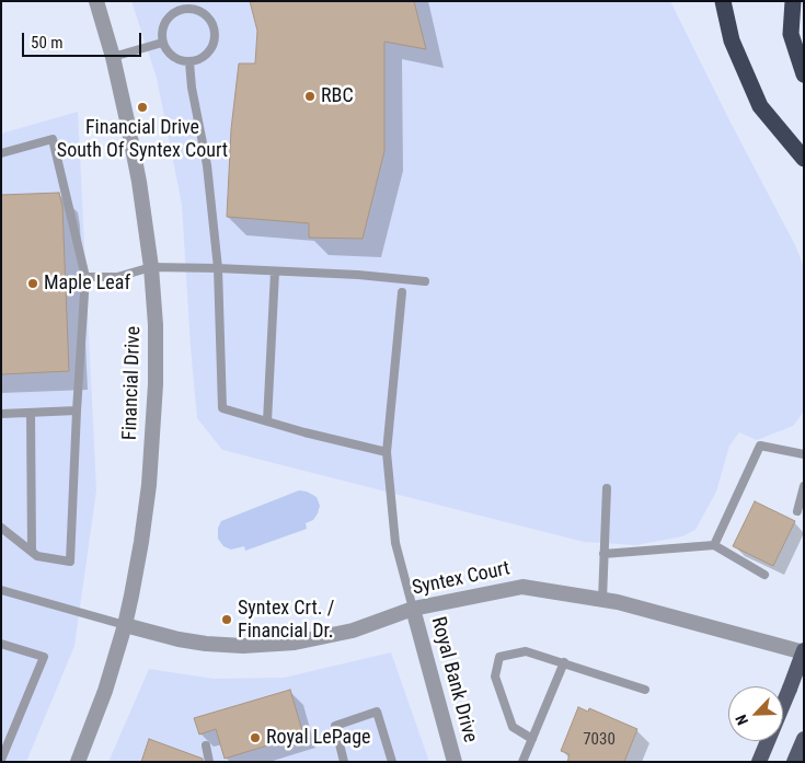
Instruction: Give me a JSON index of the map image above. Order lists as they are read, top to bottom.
{
  "streets": {
    "street": ["Financial Drive", "Syntex Court", "Royal Bank Drive"]
  },
  "crossings": [
    ["Financial Drive", "Syntex Court"],
    ["Syntex Court", "Royal Bank Drive"]
  ],
  "places": [
    "RBC",
    "Financial Drive South Of Syntex Court",
    "Maple Leaf",
    "Syntex Crt. / Financial Dr.",
    "Royal LePage"
  ],
  "house_numbers": ["7030"],
  "scale_bar": "50 m",
  "north": "bottom left"
}
